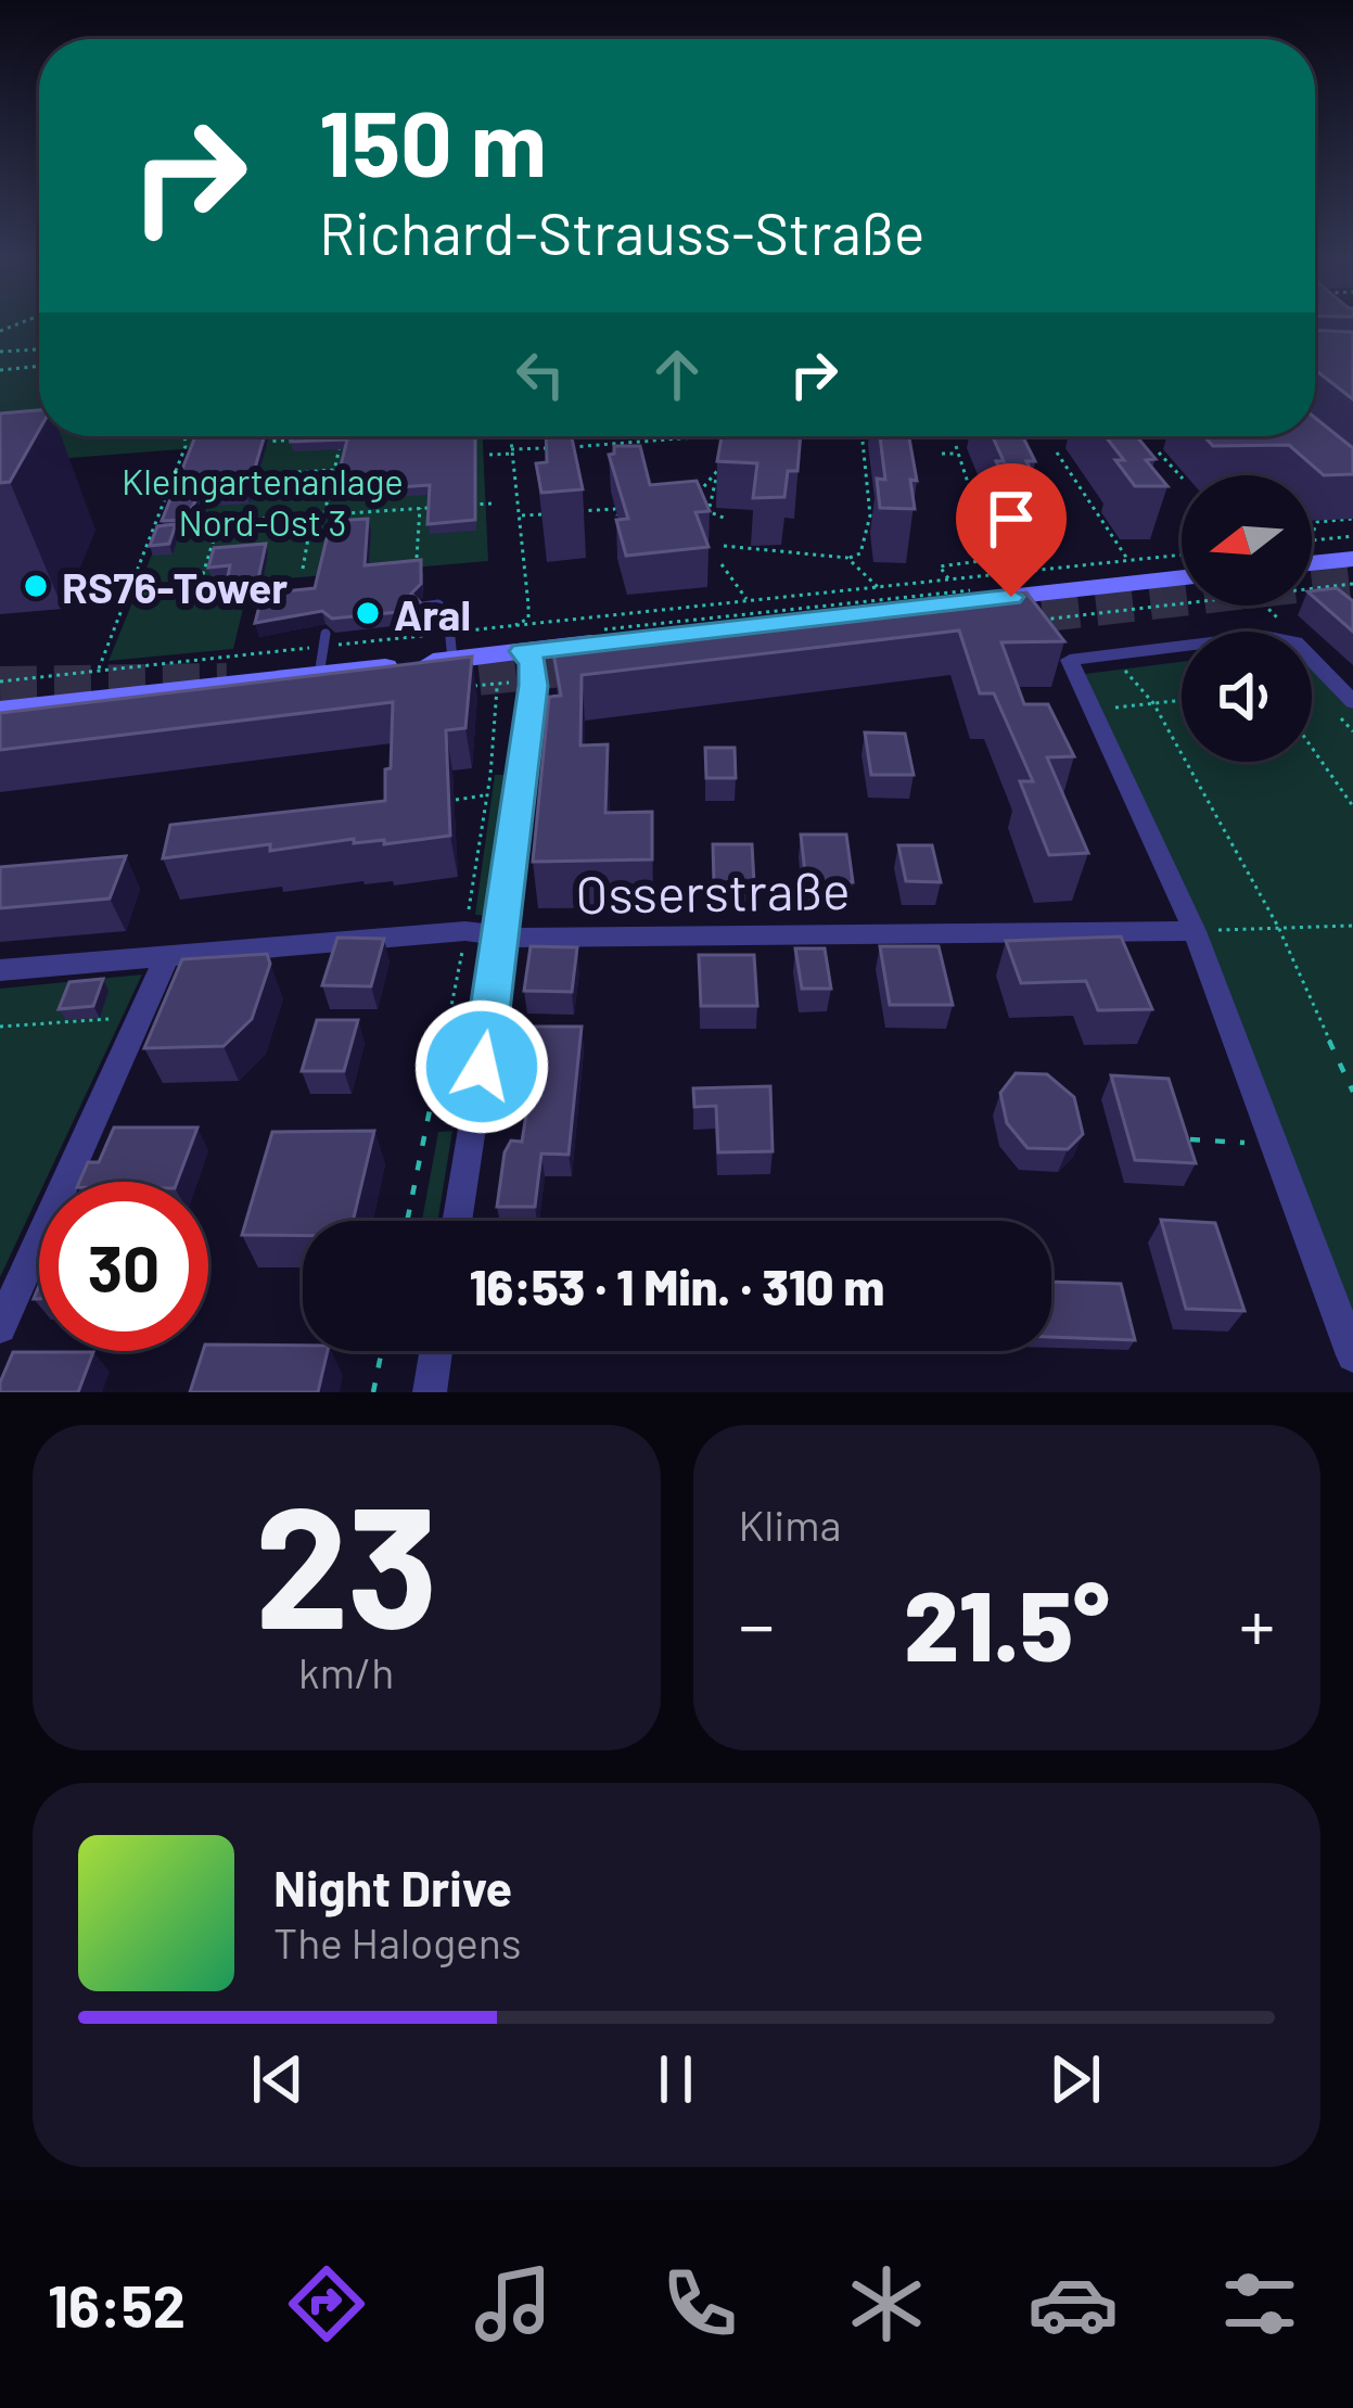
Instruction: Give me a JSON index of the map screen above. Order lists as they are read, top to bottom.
{
  "streets": {
    "street": ["Osserstraße"]
  },
  "parks": ["Kleingartenanlage Nord-Ost 3"],
  "places": ["RS76-Tower", "Aral"],
  "north": "left",
  "page": {
    "turn": ["150 m", "Richard-Strauss-Straße"],
    "limit": "30",
    "trip": "16:53 · 1 Min. · 310 m",
    "tile": [
      ["23", "km/h"],
      "Klima"
    ],
    "heat": ["−", "21.5°", "+"],
    "song": ["Night Drive", "The Halogens"],
    "tabs": "16:52"
  }
}
